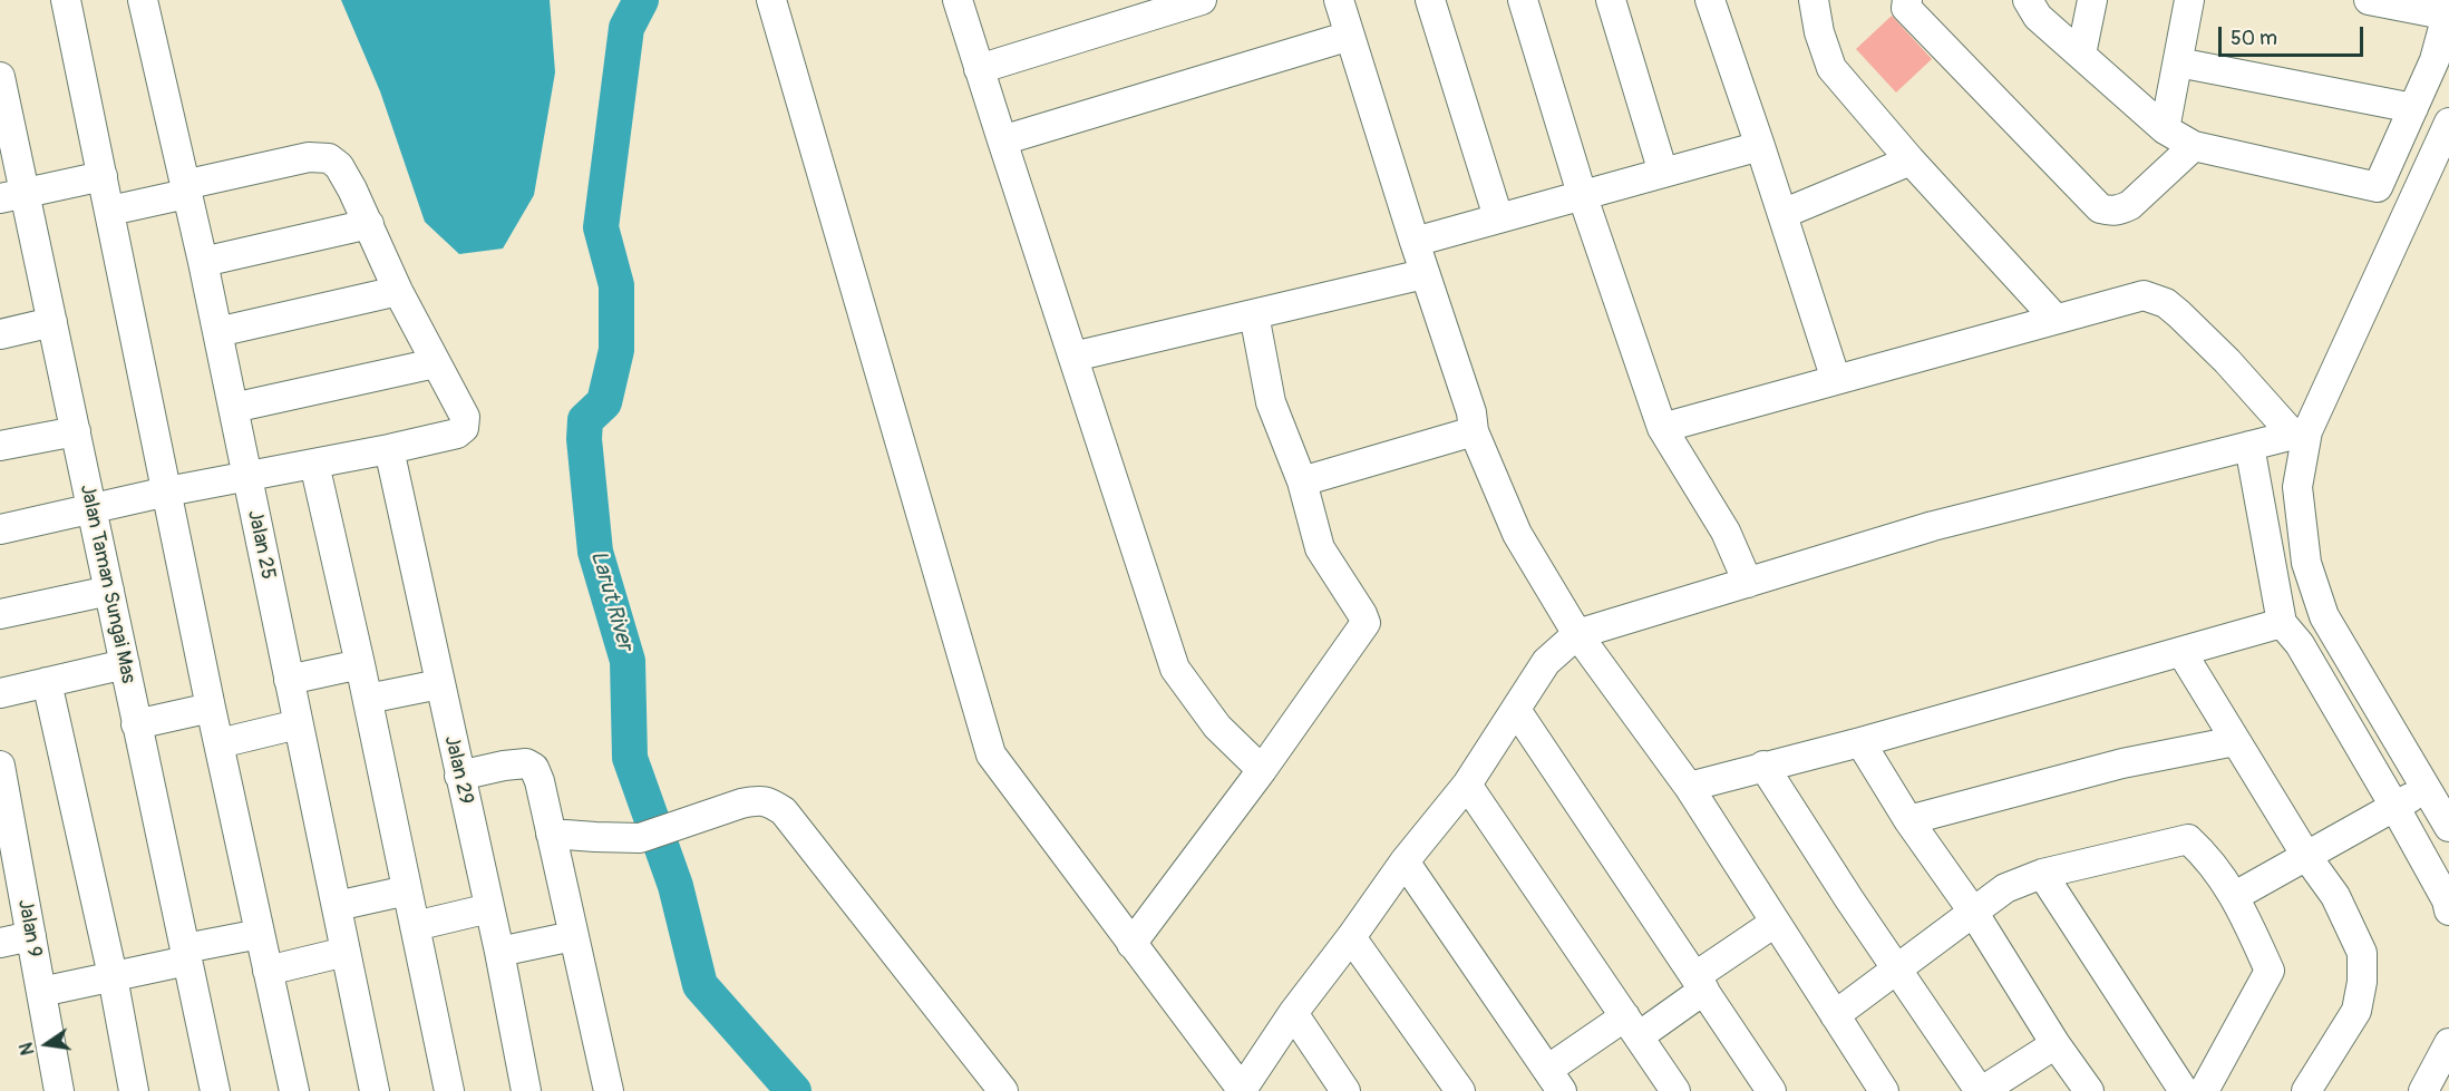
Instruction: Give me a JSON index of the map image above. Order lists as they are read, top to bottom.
{
  "streets": {
    "street": [
      "Jalan 25",
      "Jalan Taman Sungai Mas",
      "Jalan 29",
      "Jalan 9"
    ]
  },
  "water": ["Larut River"],
  "scale_bar": "50 m",
  "north": "left"
}
